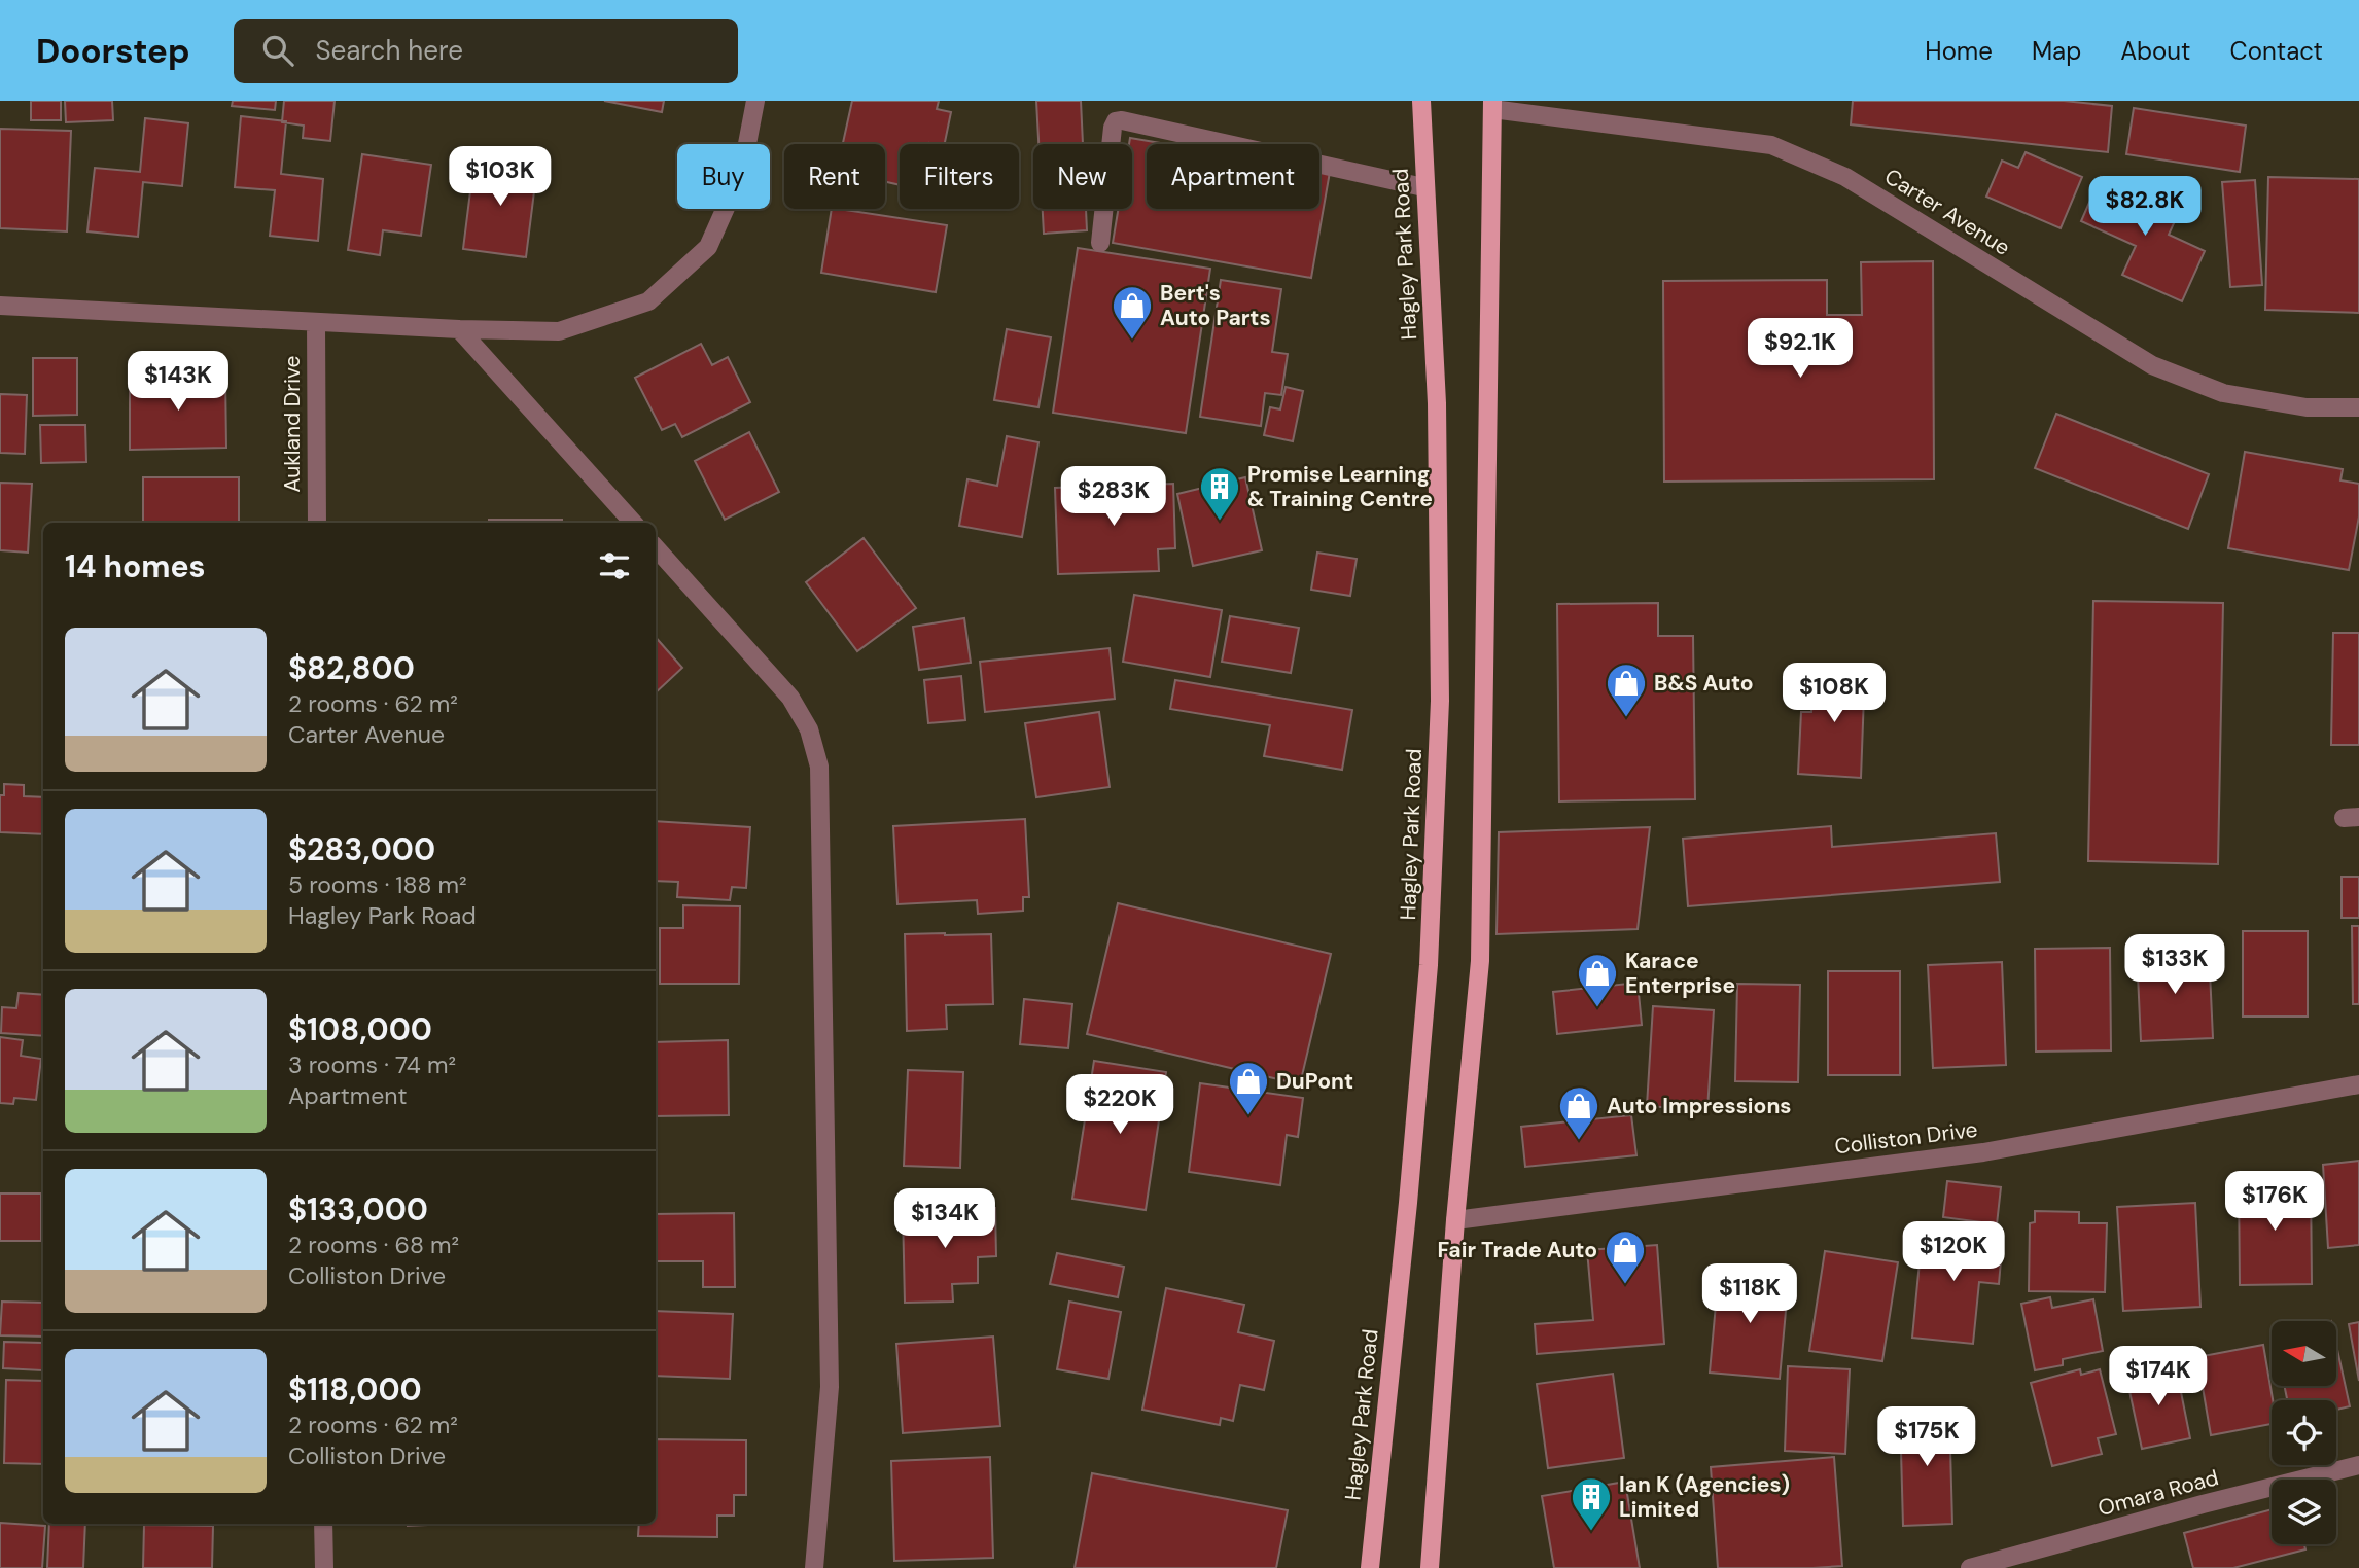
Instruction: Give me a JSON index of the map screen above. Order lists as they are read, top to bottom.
{
  "streets": {
    "main road": ["Hagley Park Road"],
    "street": [
      "Carter Avenue",
      "Aukland Drive",
      "Colliston Drive",
      "Omara Road"
    ]
  },
  "places": {
    "shop": [
      "Bert's Auto Parts",
      "B&S Auto",
      "Karace Enterprise",
      "DuPont",
      "Auto Impressions",
      "Fair Trade Auto"
    ],
    "building": ["Promise Learning & Training Centre", "Ian K (Agencies) Limited"]
  },
  "north": "left",
  "page": {
    "header": "Doorstep",
    "search": "Search here",
    "nav": [
      "Home",
      "Map",
      "About",
      "Contact"
    ],
    "chip": [
      "Buy",
      "Rent",
      "Filters",
      "New",
      "Apartment"
    ],
    "price": [
      "$103K",
      "$82.8K",
      "$92.1K",
      "$143K",
      "$283K",
      "$108K",
      "$133K",
      "$220K",
      "$176K",
      "$134K",
      "$120K",
      "$118K",
      "$174K",
      "$175K"
    ],
    "heading": "14 homes",
    "list": [
      {
        "name": "$82,800",
        "note": "2 rooms · 62 m² · Carter Avenue"
      },
      {
        "name": "$283,000",
        "note": "5 rooms · 188 m² · Hagley Park Road"
      },
      {
        "name": "$108,000",
        "note": "3 rooms · 74 m² · Apartment"
      },
      {
        "name": "$133,000",
        "note": "2 rooms · 68 m² · Colliston Drive"
      },
      {
        "name": "$118,000",
        "note": "2 rooms · 62 m² · Colliston Drive"
      }
    ]
  }
}
